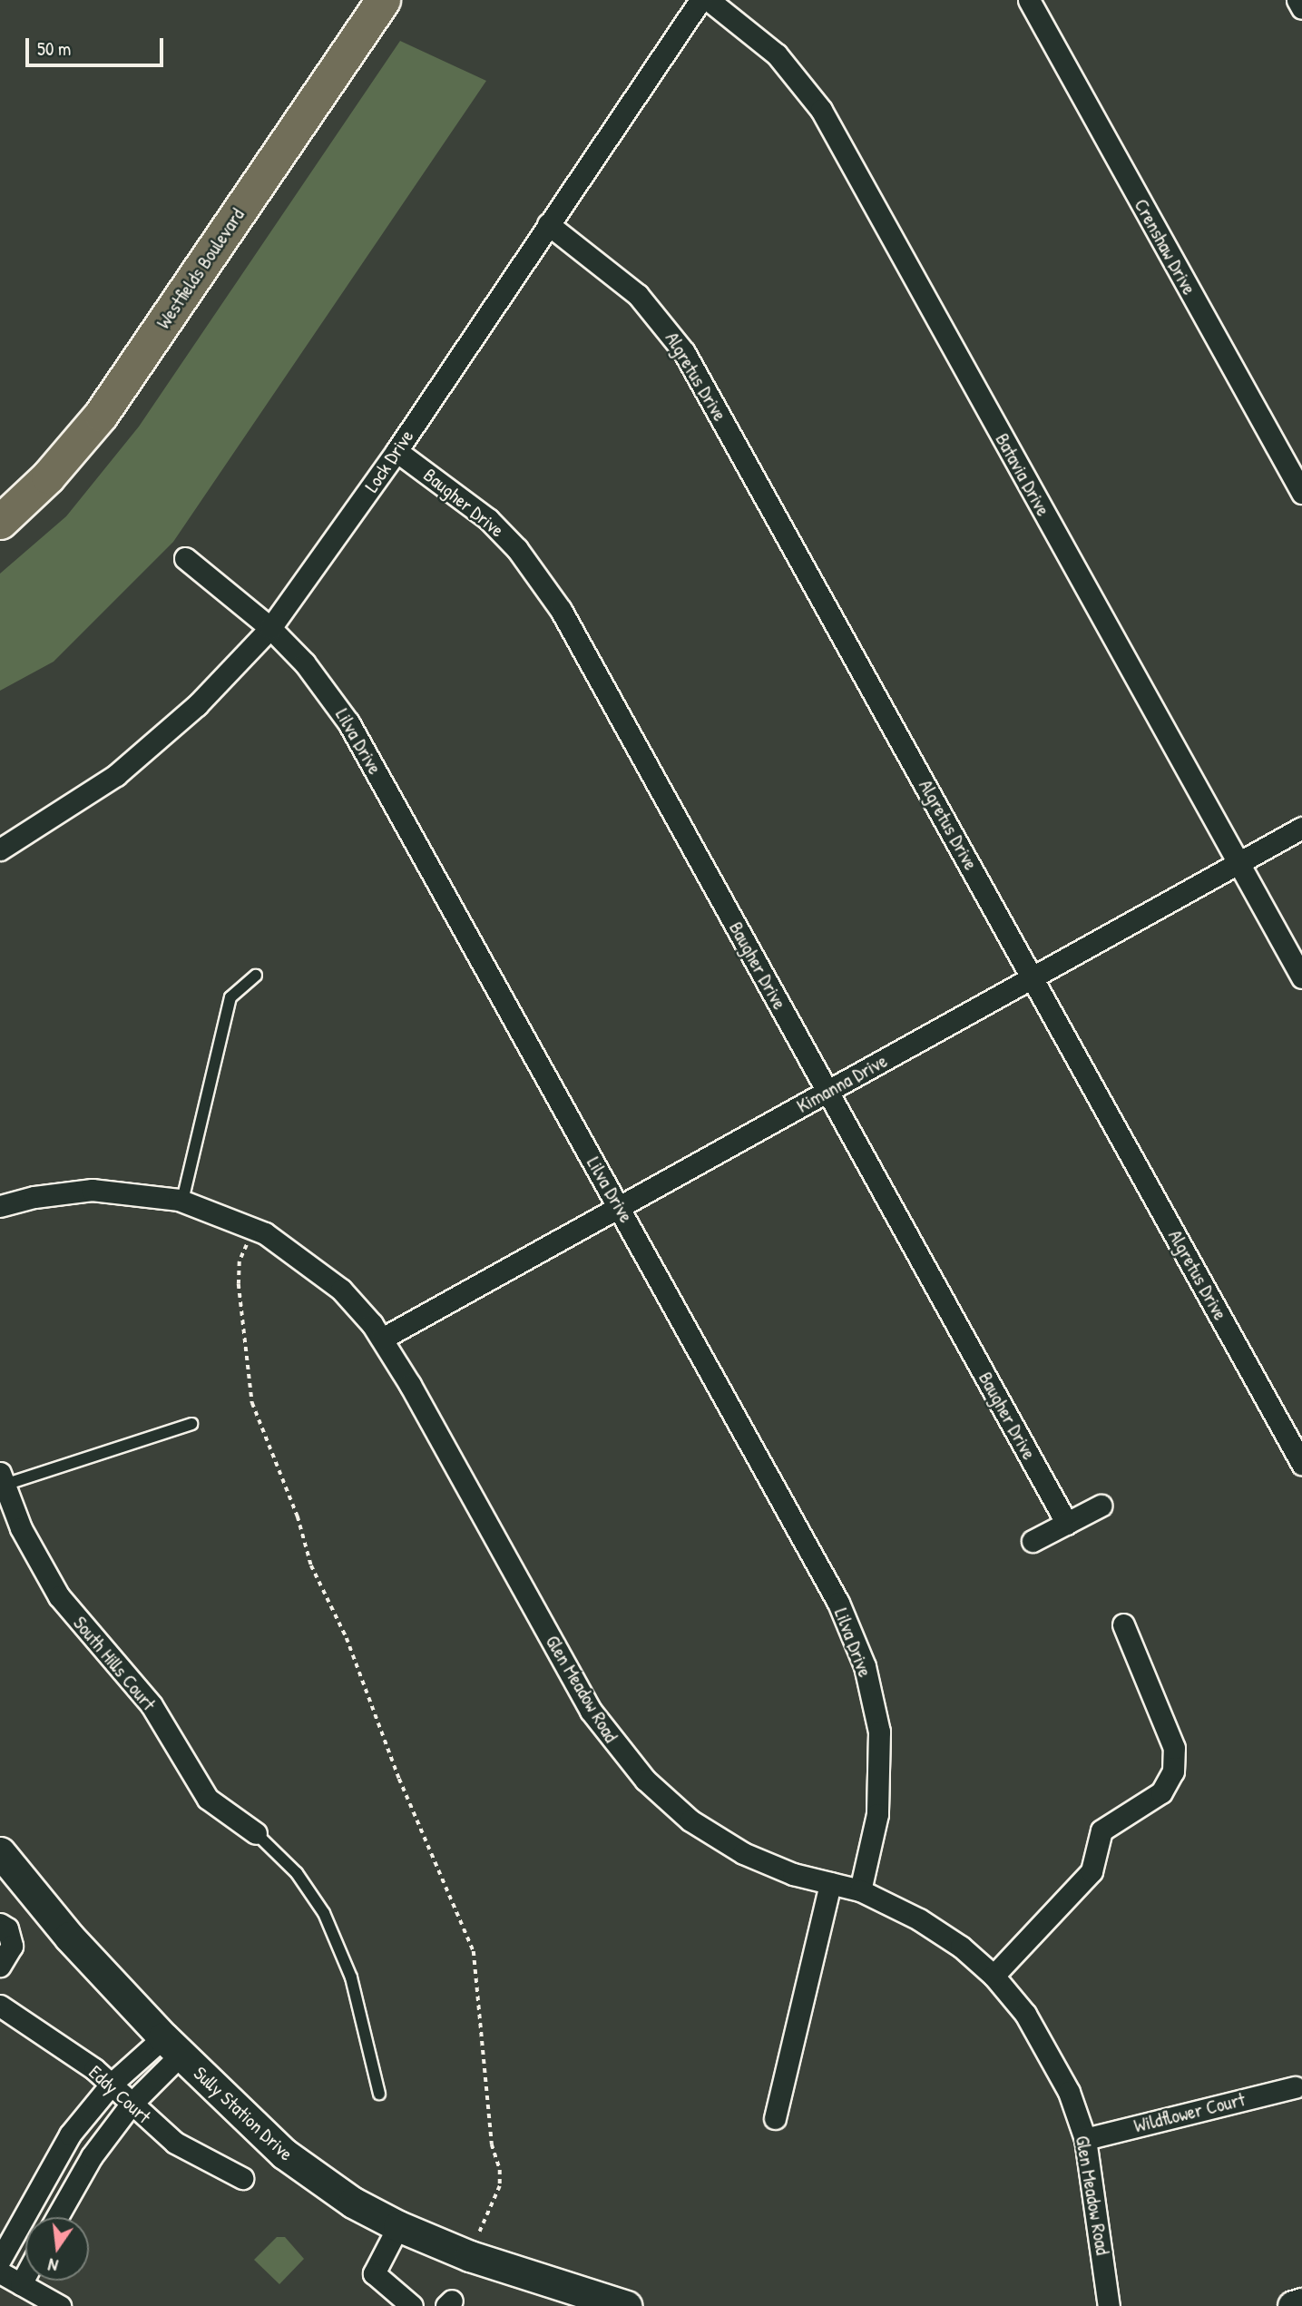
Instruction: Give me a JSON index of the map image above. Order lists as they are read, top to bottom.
{
  "streets": {
    "main road": ["Westfields Boulevard"],
    "street": [
      "Crenshaw Drive",
      "Algretus Drive",
      "Lock Drive",
      "Batavia Drive",
      "Baugher Drive",
      "Lilva Drive",
      "Kimanna Drive",
      "South Hills Court",
      "Glen Meadow Road",
      "Eddy Court",
      "Wildflower Court",
      "Sully Station Drive"
    ]
  },
  "crossings": [
    ["Algretus Drive", "Lock Drive"],
    ["Algretus Drive", "Kimanna Drive"],
    ["Lock Drive", "Baugher Drive"],
    ["Lock Drive", "Lilva Drive"],
    ["Batavia Drive", "Kimanna Drive"],
    ["Baugher Drive", "Kimanna Drive"],
    ["Lilva Drive", "Kimanna Drive"],
    ["Lilva Drive", "Glen Meadow Road"],
    ["Kimanna Drive", "Glen Meadow Road"],
    ["Glen Meadow Road", "Wildflower Court"]
  ],
  "scale_bar": "50 m",
  "north": "bottom"
}
